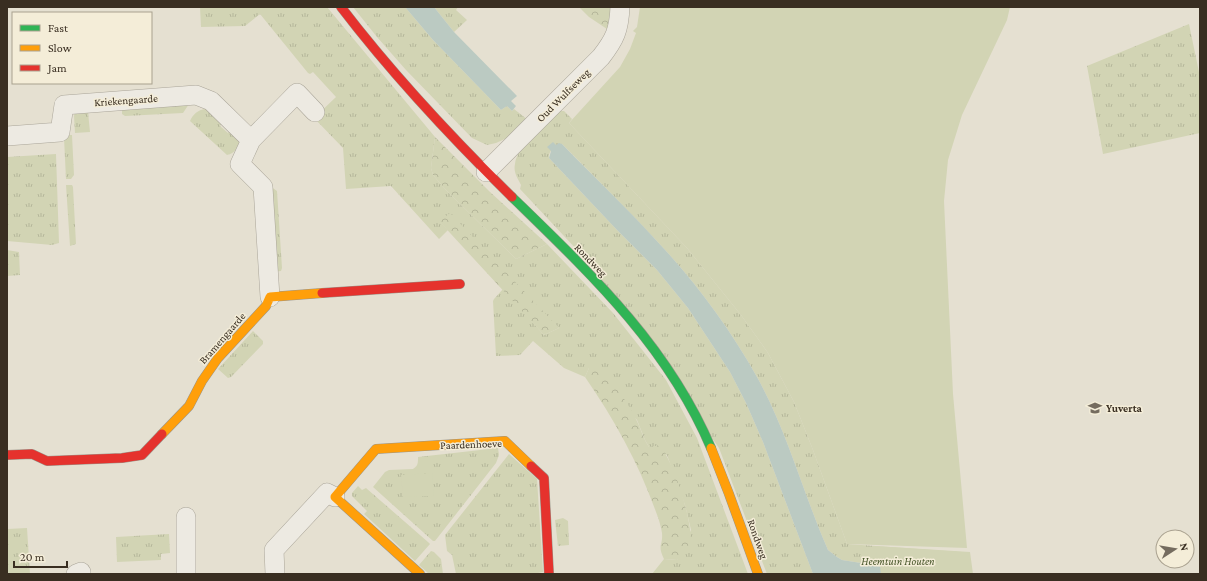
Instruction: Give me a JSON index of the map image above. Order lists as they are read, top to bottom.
{
  "streets": {
    "street": [
      "Oud Wulfseweg",
      "Kriekengaarde",
      "Rondweg",
      "Bramengaarde",
      "Paardenhoeve"
    ]
  },
  "crossings": [
    ["Oud Wulfseweg", "Rondweg"]
  ],
  "parks": ["Heemtuin Houten"],
  "places": {
    "school or university": ["Yuverta"]
  },
  "legend": ["Fast", "Slow", "Jam"],
  "scale_bar": "20 m",
  "north": "right"
}
